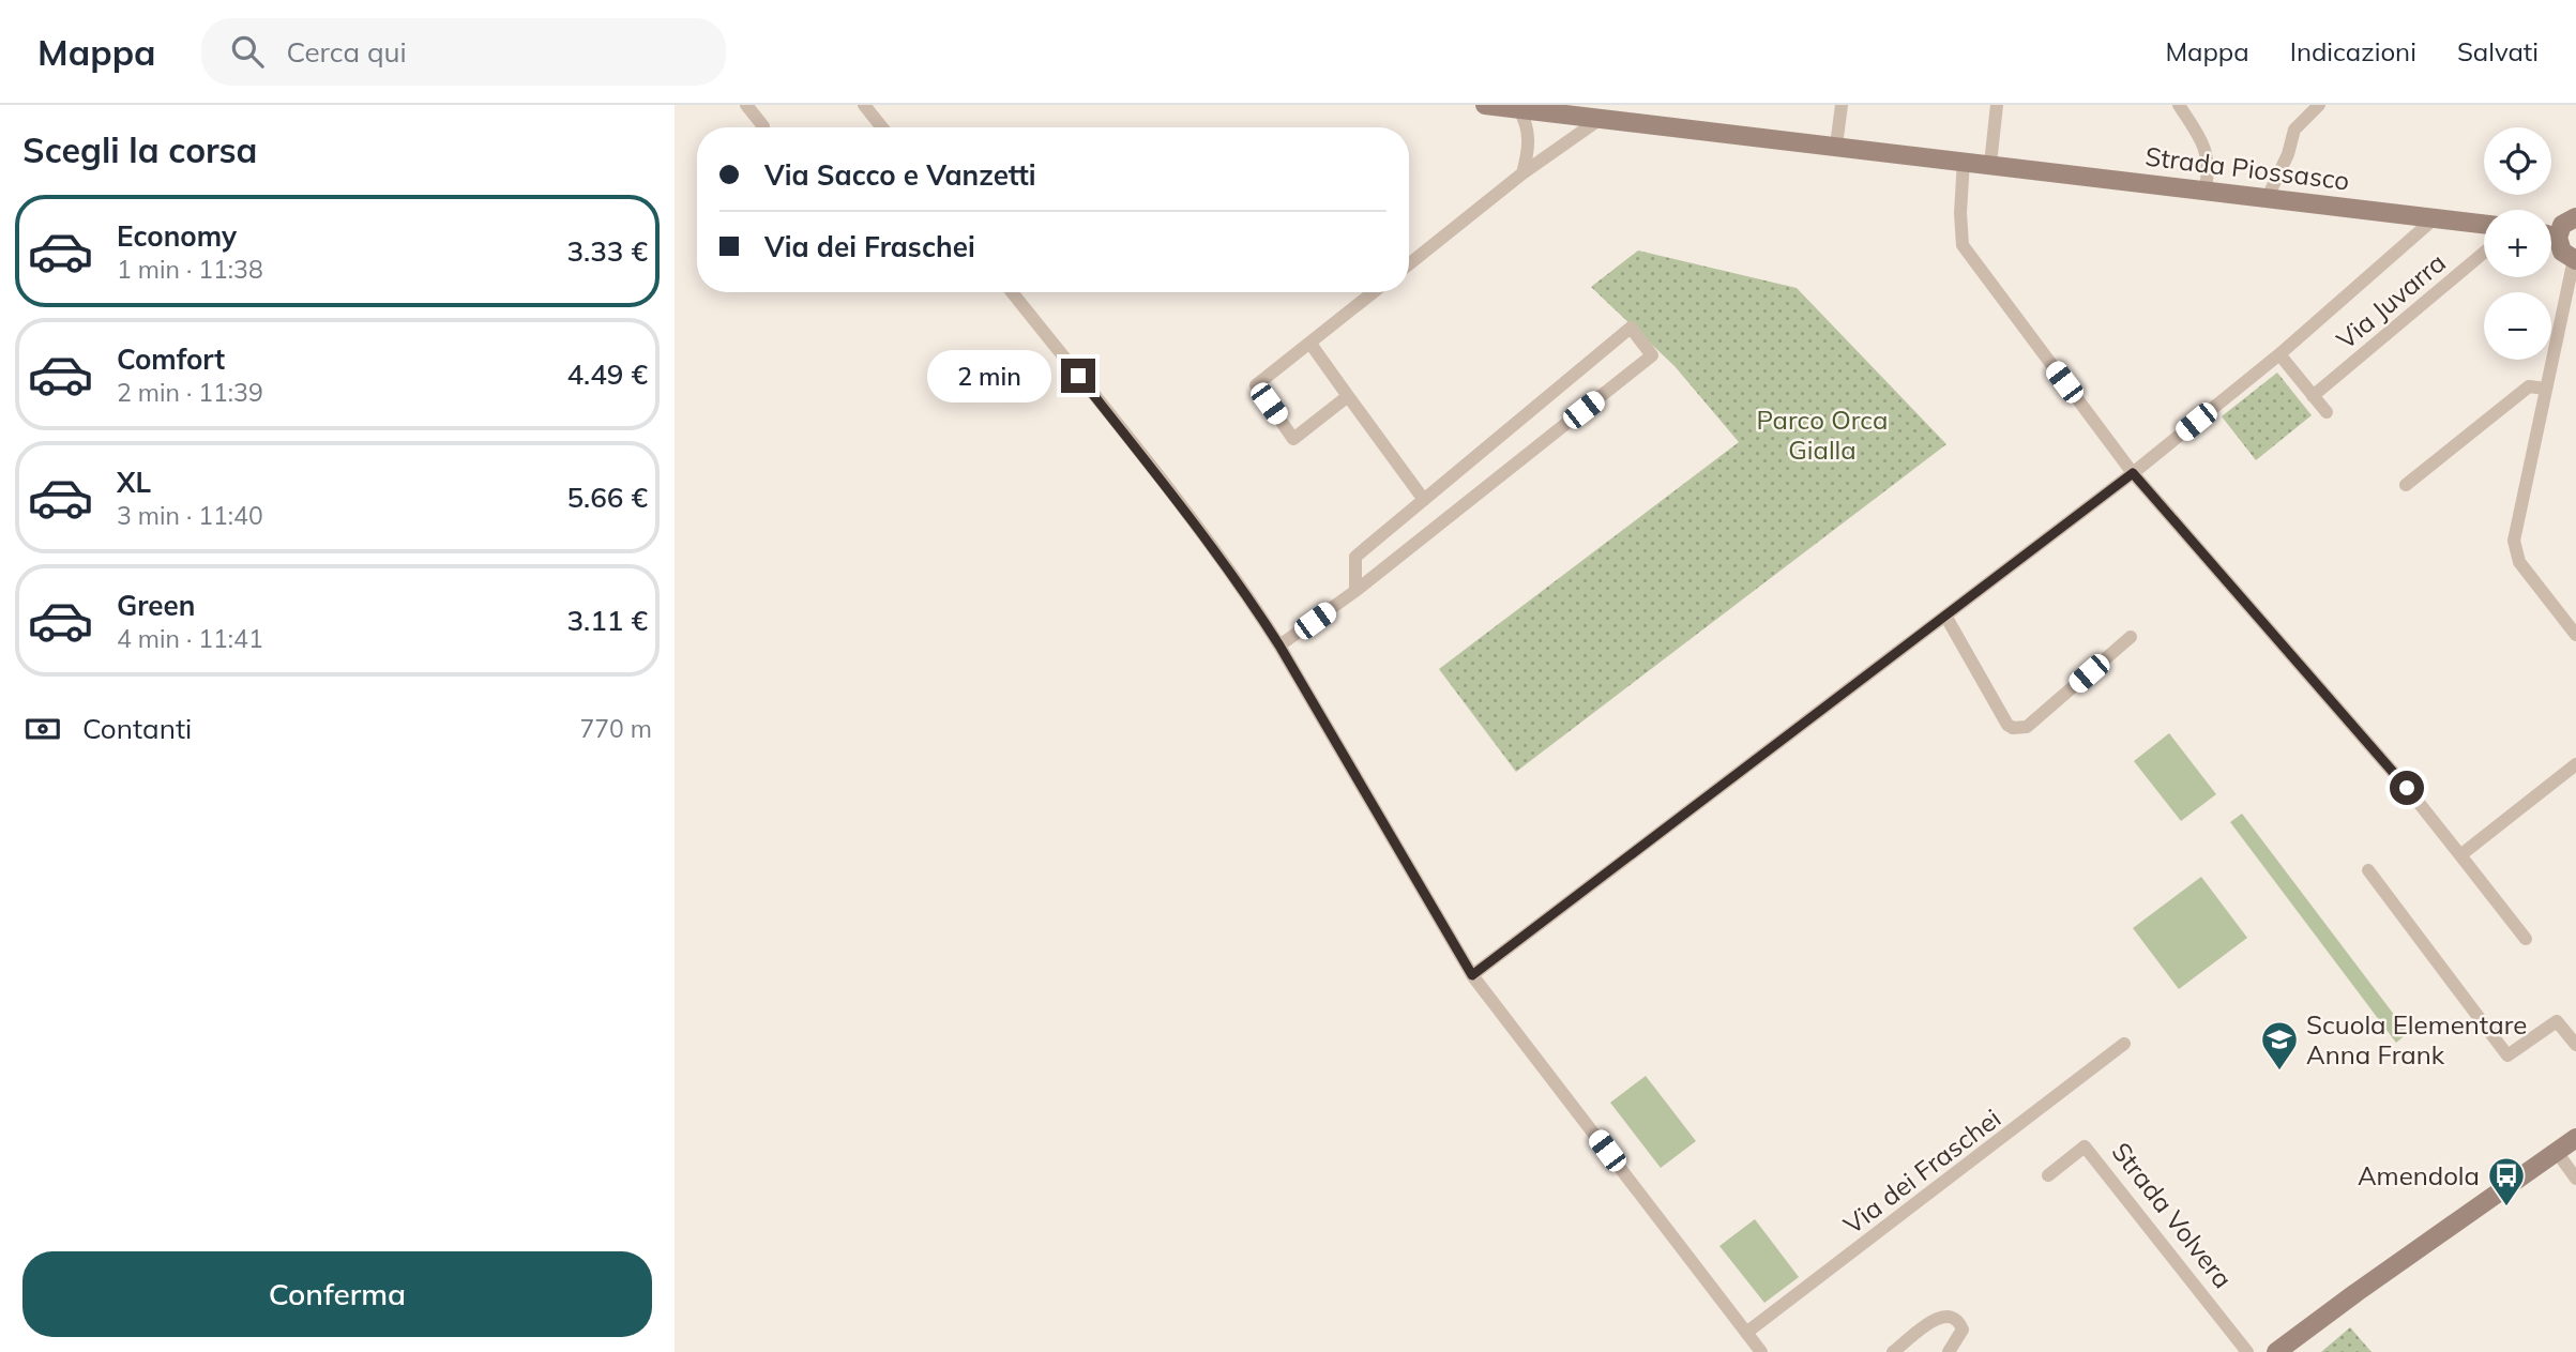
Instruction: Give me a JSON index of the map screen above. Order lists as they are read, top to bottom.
{
  "streets": {
    "street": [
      "Strada Piossasco",
      "Via Juvarra",
      "Via dei Fraschei",
      "Strada Volvera"
    ]
  },
  "parks": ["Parco Orca Gialla"],
  "places": {
    "school or university": ["Scuola Elementare Anna Frank"],
    "bus stop": ["Amendola"]
  },
  "page": {
    "header": "Mappa",
    "search": "Cerca qui",
    "nav": ["Mappa", "Indicazioni", "Salvati"],
    "heading": "Scegli la corsa",
    "map_buttons": ["+", "−"],
    "banner": ["Via Sacco e Vanzetti", "Via dei Fraschei"],
    "list": [
      {
        "name": "Economy",
        "note": "1 min · 11:38",
        "value": "3.33 €"
      },
      {
        "name": "Comfort",
        "note": "2 min · 11:39",
        "value": "4.49 €"
      },
      {
        "name": "XL",
        "note": "3 min · 11:40",
        "value": "5.66 €"
      },
      {
        "name": "Green",
        "note": "4 min · 11:41",
        "value": "3.11 €"
      }
    ],
    "bubble": "2 min",
    "pay": ["Contanti", "770 m"],
    "buttons": "Conferma"
  }
}
